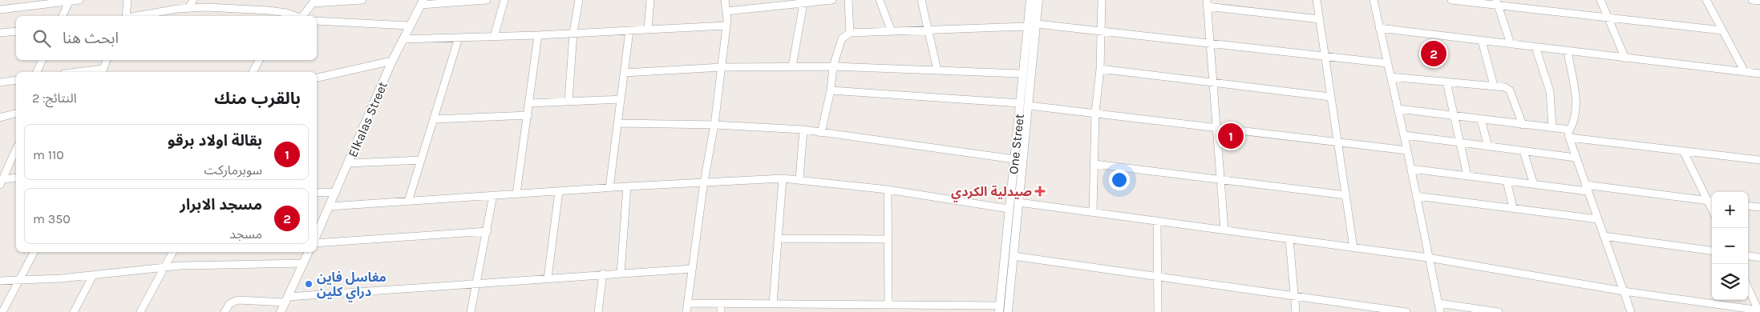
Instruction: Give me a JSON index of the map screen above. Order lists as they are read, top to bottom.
{
  "streets": {
    "street": ["Elkalas Street", "One Street"]
  },
  "places": {
    "health": ["صيدلية الكردي"],
    "other": ["مغاسل فاين دراي كلين"]
  },
  "page": {
    "search": "ابحث هنا",
    "pins": ["2", "1"],
    "heading": ["بالقرب منك", "النتائج: 2"],
    "list": [
      {
        "mark": "1",
        "name": "بقالة اولاد برقو",
        "note": "سوبرماركت",
        "value": "110 m"
      },
      {
        "mark": "2",
        "name": "مسجد الابرار",
        "note": "مسجد",
        "value": "350 m"
      }
    ],
    "map_buttons": ["+", "−"]
  }
}
